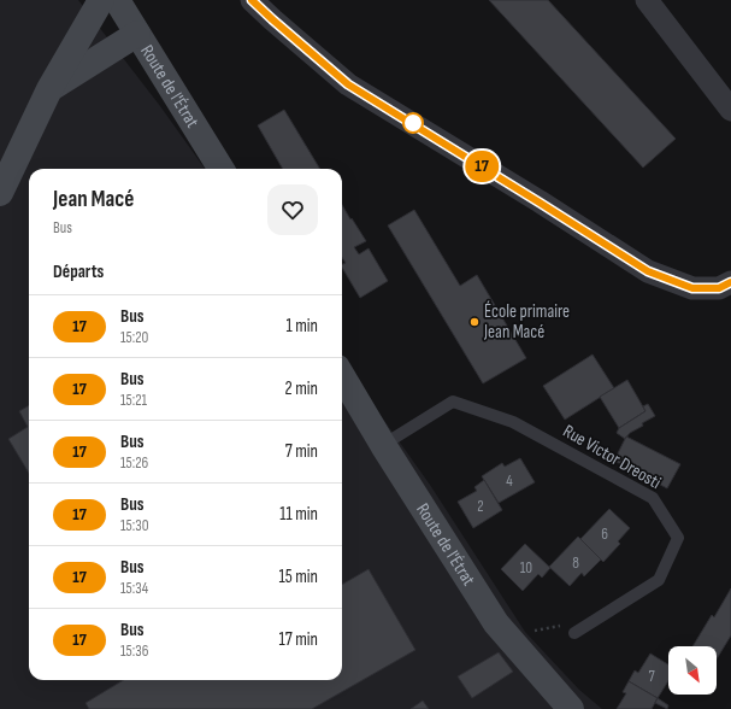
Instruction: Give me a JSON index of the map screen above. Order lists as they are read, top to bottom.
{
  "streets": {
    "main road": ["Route de l'Étrat"],
    "lane": ["Rue Victor Dreosti"]
  },
  "crossings": [
    ["Route de l'Étrat", "Rue Victor Dreosti"]
  ],
  "places": ["École primaire Jean Macé"],
  "lines": ["bus line 17"],
  "house_numbers": [
    "4",
    "2",
    "6",
    "8",
    "10",
    "7"
  ],
  "north": "bottom right",
  "page": {
    "on_map": "17",
    "heading": [
      ["Jean Macé", "Bus"],
      "Départs"
    ],
    "list": [
      {
        "mark": "17",
        "name": "Bus",
        "note": "15:20",
        "value": "1 min"
      },
      {
        "mark": "17",
        "name": "Bus",
        "note": "15:21",
        "value": "2 min"
      },
      {
        "mark": "17",
        "name": "Bus",
        "note": "15:26",
        "value": "7 min"
      },
      {
        "mark": "17",
        "name": "Bus",
        "note": "15:30",
        "value": "11 min"
      },
      {
        "mark": "17",
        "name": "Bus",
        "note": "15:34",
        "value": "15 min"
      },
      {
        "mark": "17",
        "name": "Bus",
        "note": "15:36",
        "value": "17 min"
      }
    ]
  }
}
